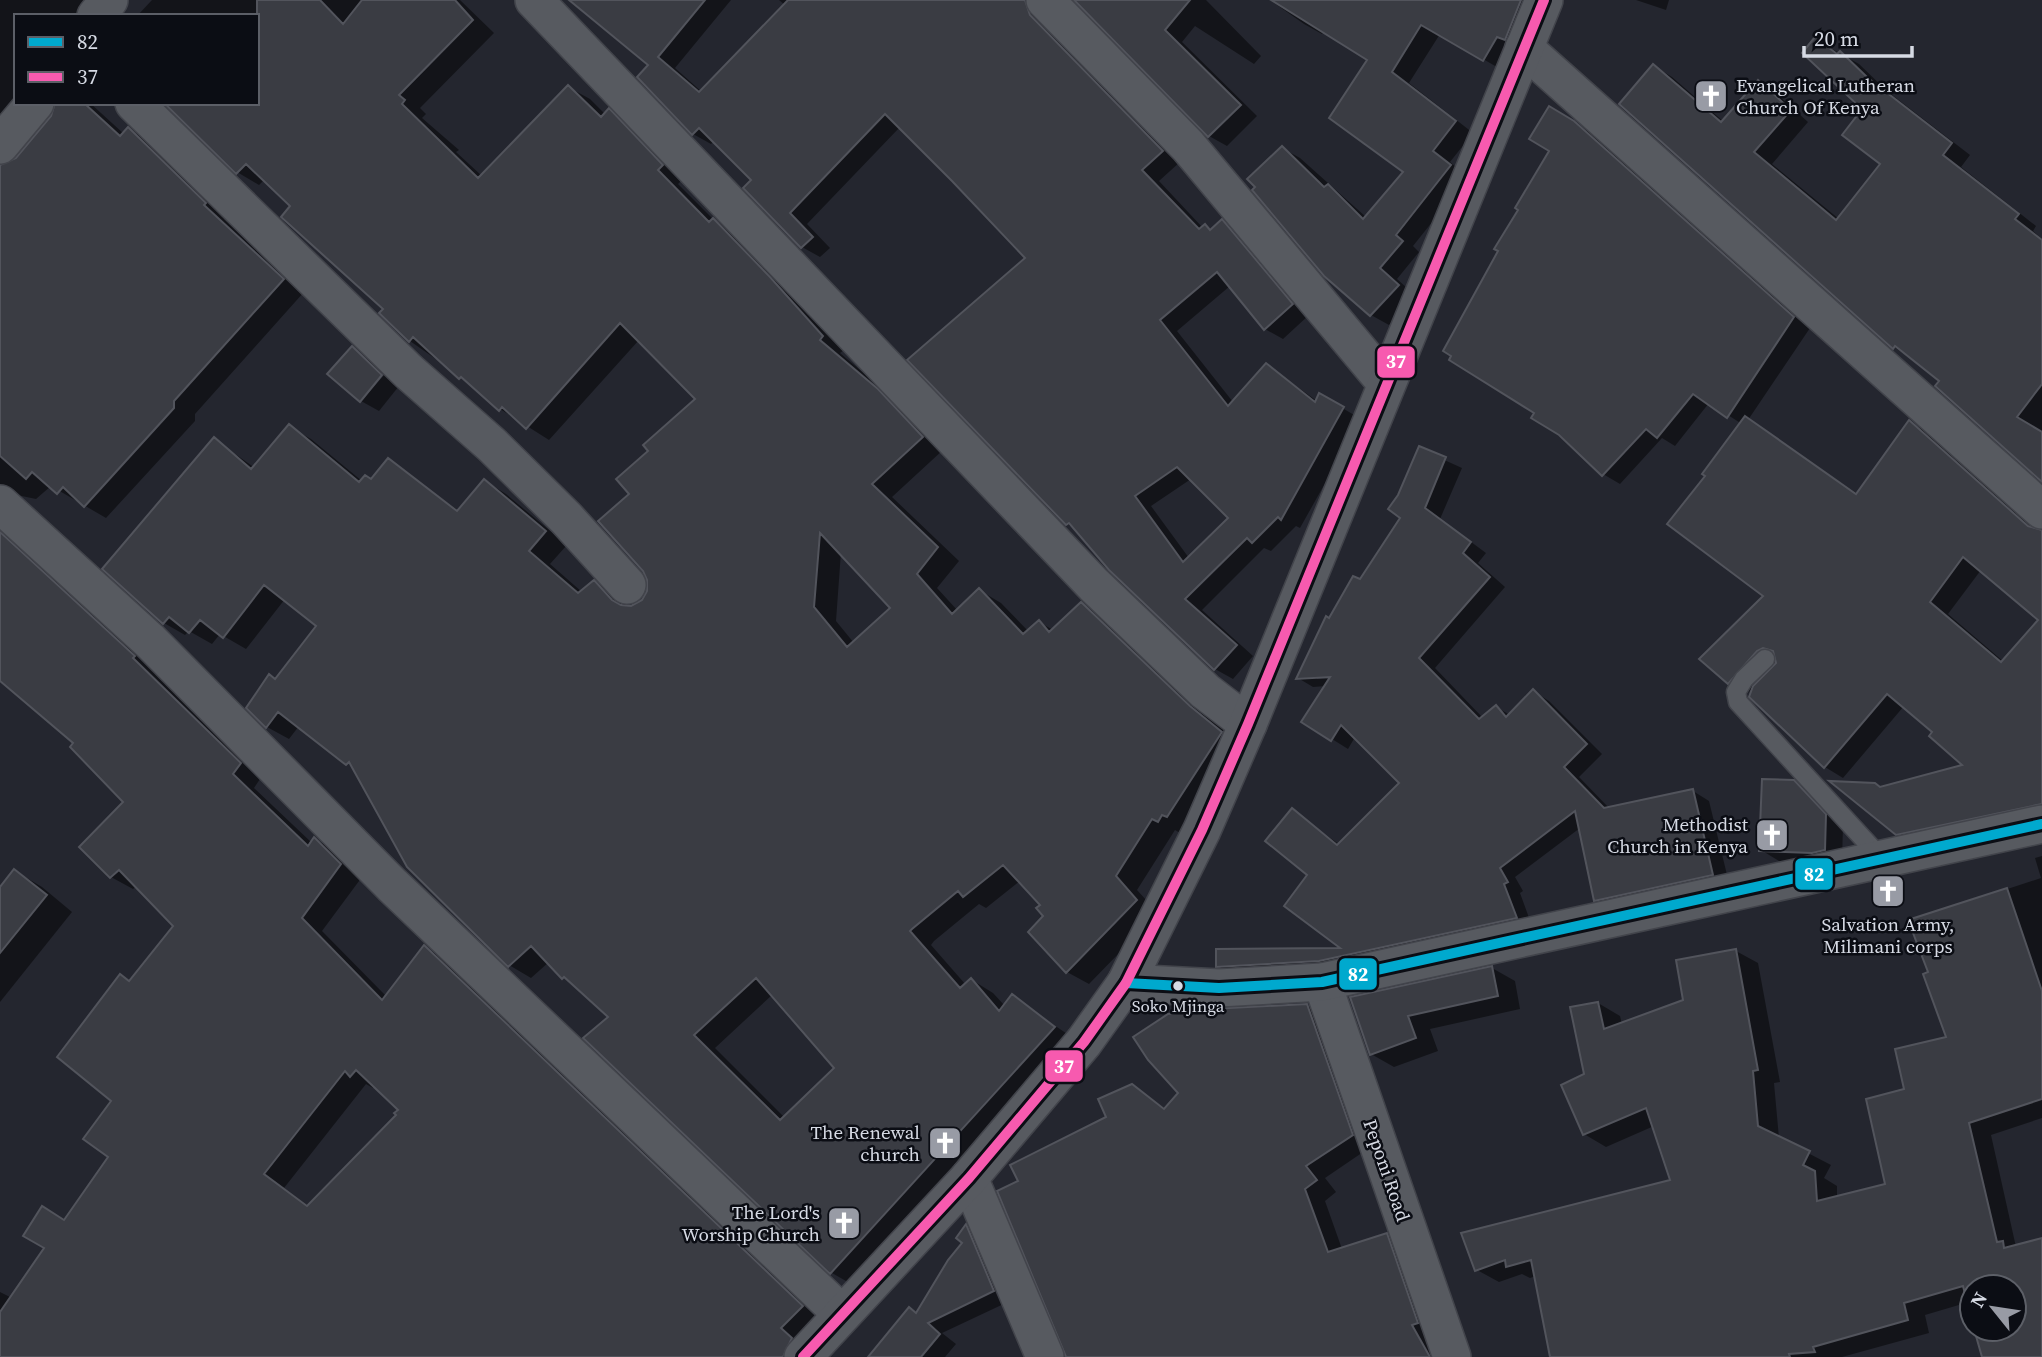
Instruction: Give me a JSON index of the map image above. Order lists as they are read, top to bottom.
{
  "streets": {
    "street": ["Peponi Road"]
  },
  "places": {
    "church": [
      "Evangelical Lutheran Church Of Kenya",
      "Methodist Church in Kenya",
      "Salvation Army, Milimani corps",
      "The Renewal church",
      "The Lord's Worship Church"
    ],
    "other": ["Soko Mjinga"]
  },
  "lines": ["transit line 37", "transit line 82"],
  "legend": ["82", "37"],
  "scale_bar": "20 m",
  "north": "top left"
}
